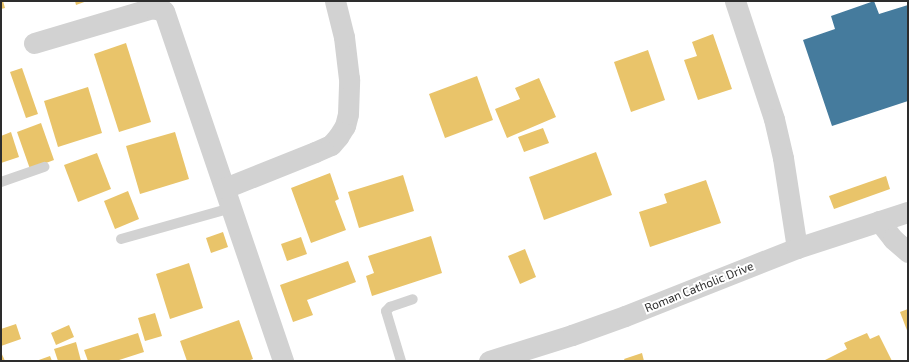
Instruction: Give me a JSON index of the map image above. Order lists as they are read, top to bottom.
{
  "streets": {
    "street": ["Roman Catholic Drive"]
  }
}
